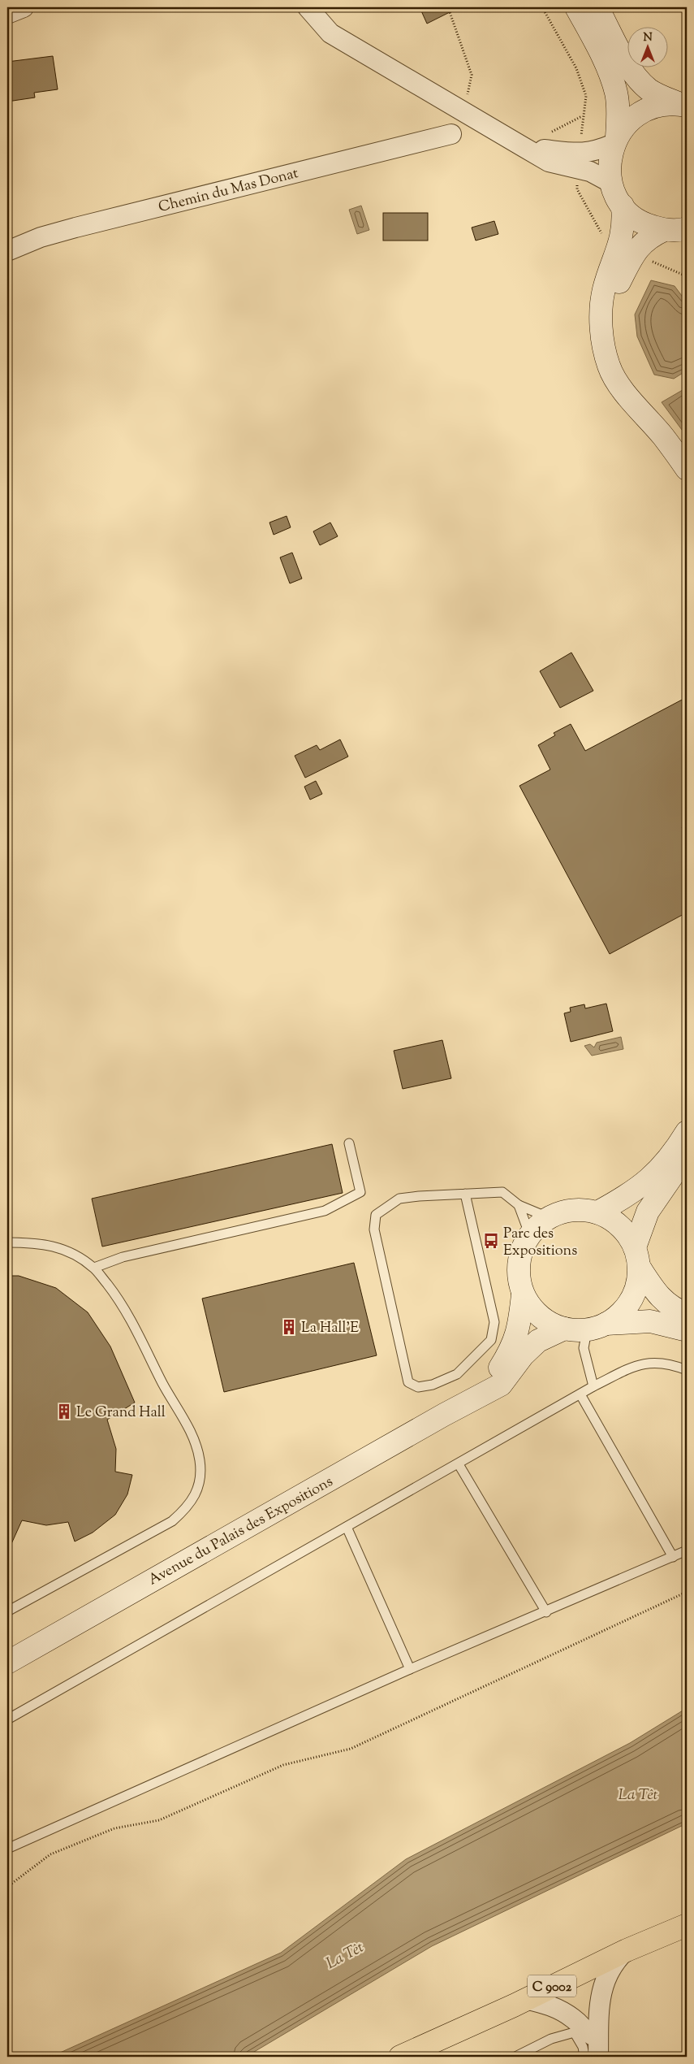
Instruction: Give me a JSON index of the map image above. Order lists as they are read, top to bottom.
{
  "streets": {
    "main road": ["Avenue du Palais des Expositions", "C 9002"],
    "street": ["Chemin du Mas Donat"]
  },
  "water": ["La Têt"],
  "places": {
    "bus stop": ["Parc des Expositions"],
    "building": ["La Hall'E", "Le Grand Hall"]
  },
  "north": "top"
}
